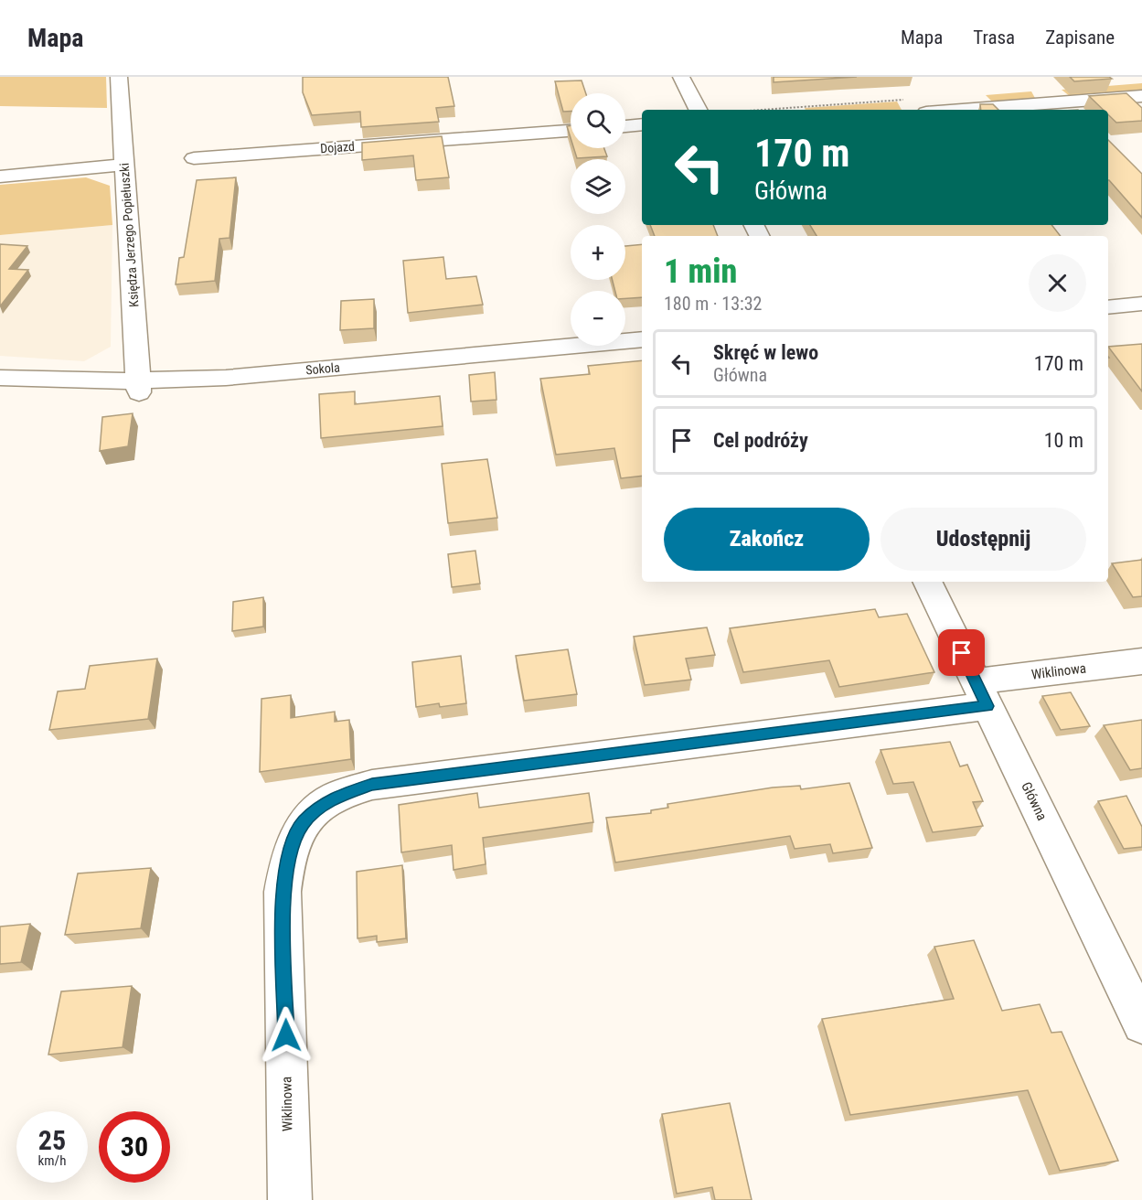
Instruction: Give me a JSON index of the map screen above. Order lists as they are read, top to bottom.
{
  "streets": {
    "street": [
      "Dojazd",
      "Księdza Jerzego Popiełuszki",
      "Sokola",
      "Wiklinowa",
      "Główna"
    ]
  },
  "crossings": [
    ["Księdza Jerzego Popiełuszki", "Sokola"],
    ["Wiklinowa", "Główna"]
  ],
  "page": {
    "header": "Mapa",
    "nav": ["Mapa", "Trasa", "Zapisane"],
    "map_buttons": ["+", "−"],
    "turn": ["170 m", "Główna"],
    "heading": ["1 min", "180 m · 13:32"],
    "list": [
      {
        "name": "Skręć w lewo",
        "note": "Główna",
        "value": "170 m"
      },
      {
        "name": "Cel podróży",
        "value": "10 m"
      }
    ],
    "buttons": ["Zakończ", "Udostępnij"],
    "speed": "25 km/h",
    "limit": "30"
  }
}
